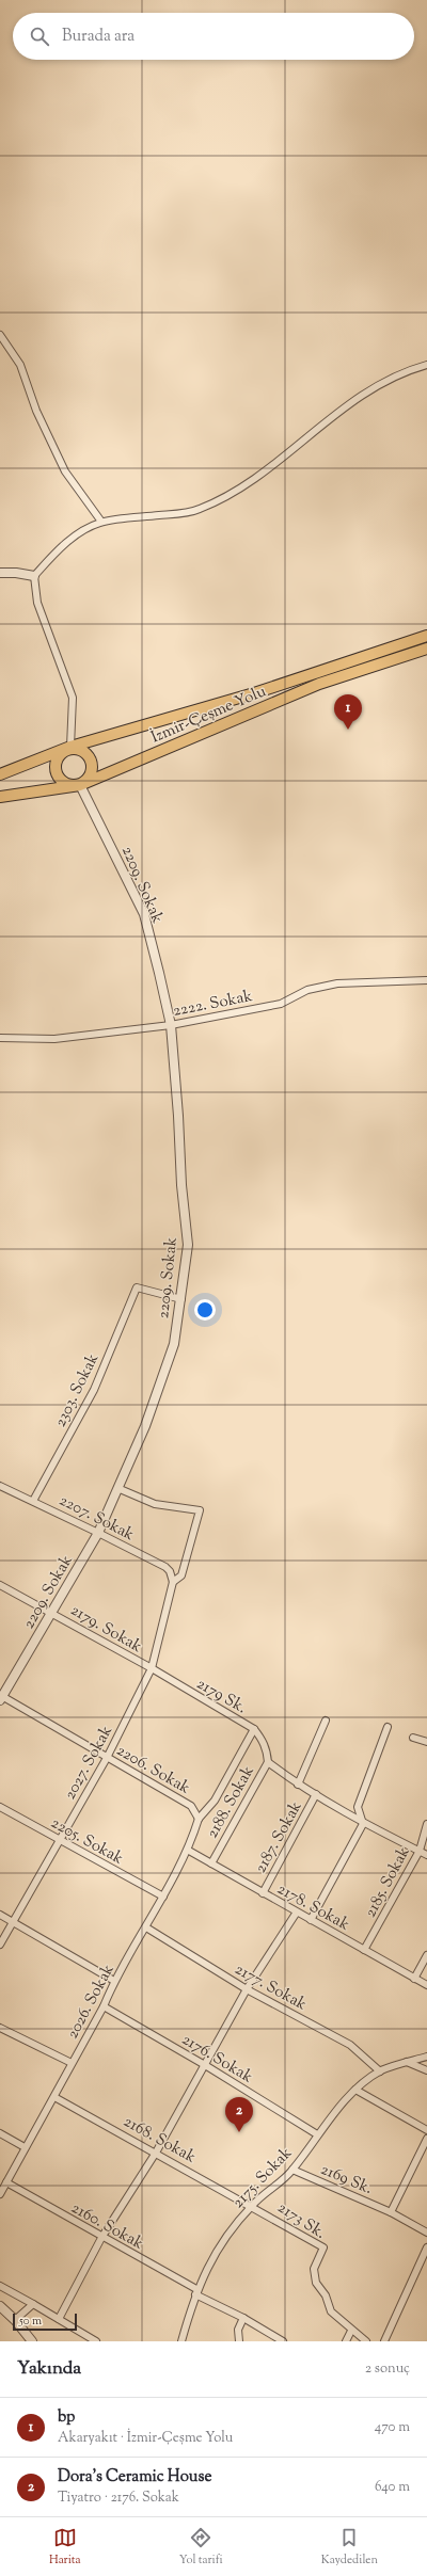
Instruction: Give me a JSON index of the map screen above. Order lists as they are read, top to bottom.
{
  "streets": {
    "highway": ["İzmir-Çeşme Yolu"],
    "street": [
      "2209. Sokak",
      "2222. Sokak",
      "2303. Sokak",
      "2207. Sokak",
      "2179. Sokak",
      "2179 Sk.",
      "2027. Sokak",
      "2206. Sokak",
      "2188. Sokak",
      "2187. Sokak",
      "2205. Sokak",
      "2185. Sokak",
      "2178. Sokak",
      "2177. Sokak",
      "2026. Sokak",
      "2176. Sokak",
      "2168. Sokak",
      "2175. Sokak",
      "2169 Sk.",
      "2173 Sk.",
      "2160. Sokak"
    ]
  },
  "crossings": [
    ["İzmir-Çeşme Yolu", "2209. Sokak"],
    ["2209. Sokak", "2222. Sokak"],
    ["2209. Sokak", "2303. Sokak"],
    ["2209. Sokak", "2207. Sokak"],
    ["2209. Sokak", "2179. Sokak"],
    ["2209. Sokak", "2206. Sokak"],
    ["2303. Sokak", "2207. Sokak"],
    ["2207. Sokak", "2027. Sokak"],
    ["2179. Sokak", "2179 Sk."],
    ["2179. Sokak", "2027. Sokak"],
    ["2179 Sk.", "2188. Sokak"],
    ["2027. Sokak", "2206. Sokak"],
    ["2027. Sokak", "2205. Sokak"],
    ["2206. Sokak", "2026. Sokak"],
    ["2188. Sokak", "2178. Sokak"],
    ["2187. Sokak", "2178. Sokak"],
    ["2205. Sokak", "2026. Sokak"],
    ["2185. Sokak", "2178. Sokak"],
    ["2178. Sokak", "2026. Sokak"],
    ["2177. Sokak", "2026. Sokak"],
    ["2177. Sokak", "2175. Sokak"],
    ["2026. Sokak", "2176. Sokak"],
    ["2026. Sokak", "2168. Sokak"],
    ["2026. Sokak", "2160. Sokak"],
    ["2176. Sokak", "2175. Sokak"],
    ["2168. Sokak", "2175. Sokak"],
    ["2168. Sokak", "2173 Sk."],
    ["2175. Sokak", "2169 Sk."],
    ["2175. Sokak", "2173 Sk."],
    ["2175. Sokak", "2160. Sokak"]
  ],
  "scale_bar": "50 m",
  "page": {
    "search": "Burada ara",
    "pins": ["1", "2"],
    "scale": "50 m",
    "heading": ["Yakında", "2 sonuç"],
    "list": [
      {
        "mark": "1",
        "name": "bp",
        "note": "Akaryakıt · İzmir-Çeşme Yolu",
        "value": "470 m"
      },
      {
        "mark": "2",
        "name": "Dora's Ceramic House",
        "note": "Tiyatro · 2176. Sokak",
        "value": "640 m"
      }
    ],
    "nav": ["Harita", "Yol tarifi", "Kaydedilen"]
  }
}
